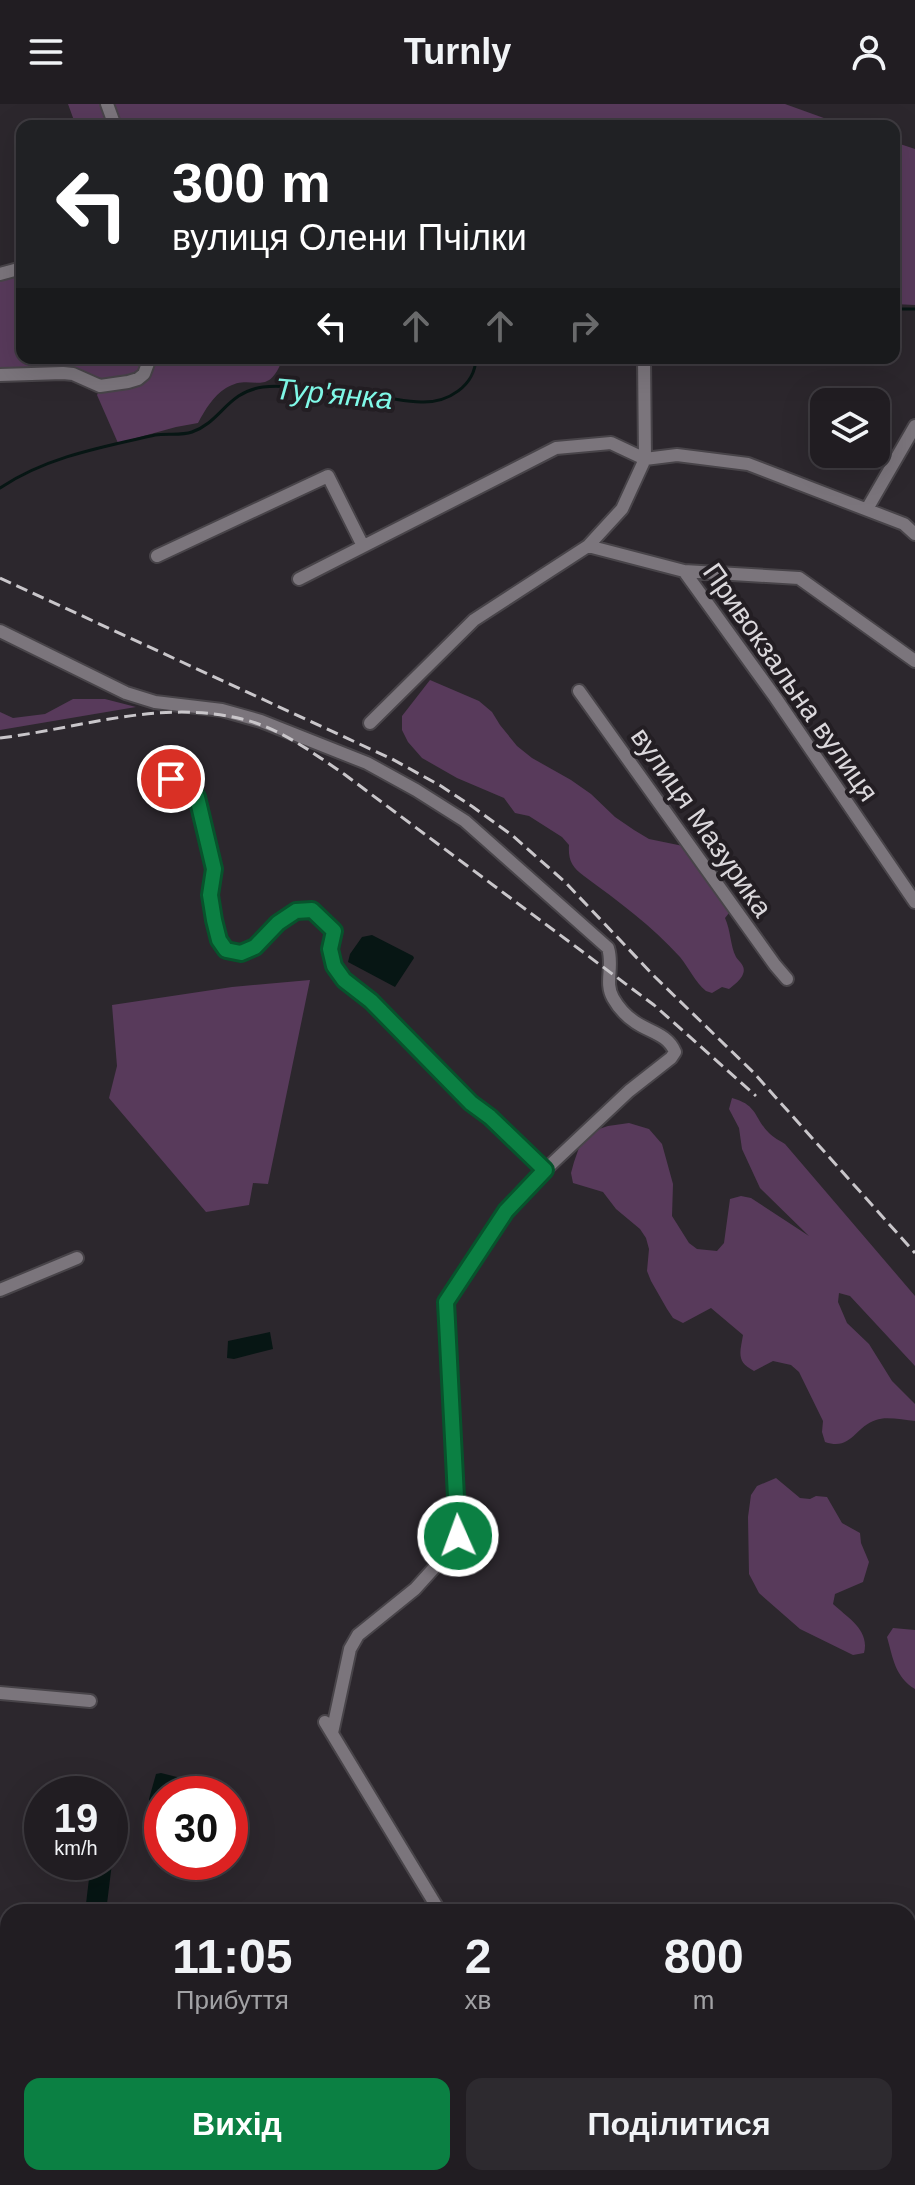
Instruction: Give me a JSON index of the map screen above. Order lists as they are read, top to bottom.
{
  "streets": {
    "street": ["Привокзальна вулиця", "вулиця Мазурика"]
  },
  "water": ["Тур'янка"],
  "page": {
    "header": "Turnly",
    "turn": ["300 m", "вулиця Олени Пчілки"],
    "speed": "19 km/h",
    "limit": "30",
    "eta": [
      "11:05",
      "Прибуття",
      "2",
      "хв",
      "800",
      "m"
    ],
    "buttons": ["Вихід", "Поділитися"]
  }
}
